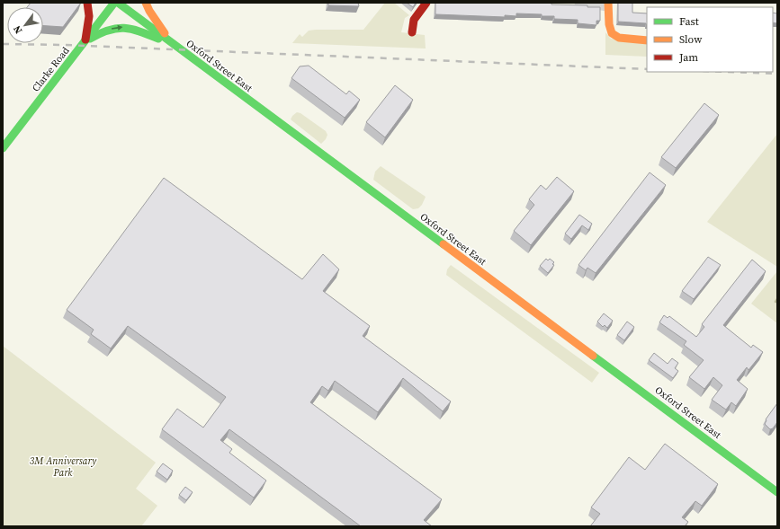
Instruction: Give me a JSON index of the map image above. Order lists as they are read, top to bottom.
{
  "streets": {
    "main road": ["Oxford Street East", "Clarke Road"]
  },
  "parks": ["3M Anniversary Park"],
  "legend": ["Fast", "Slow", "Jam"],
  "north": "bottom left"
}
